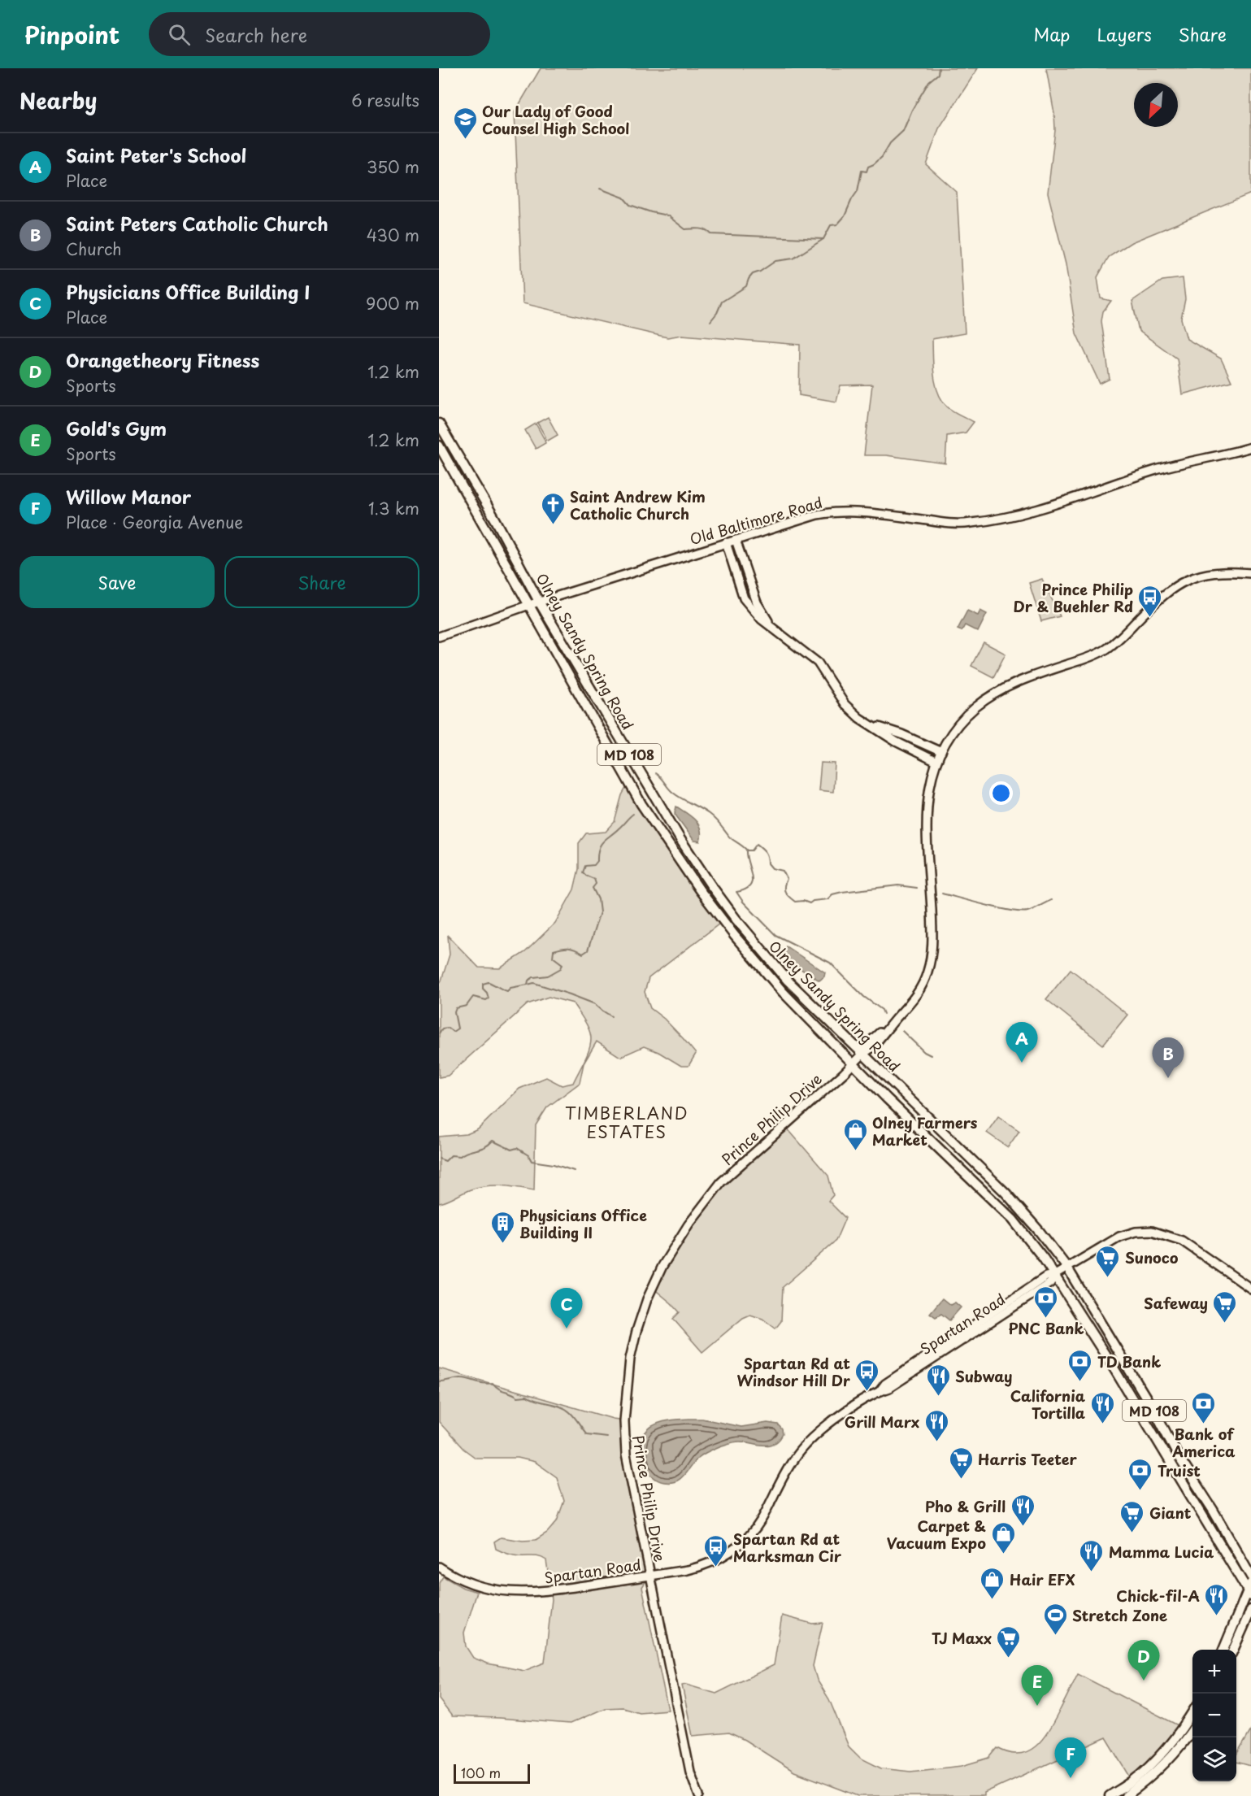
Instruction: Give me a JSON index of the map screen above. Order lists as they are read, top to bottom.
{
  "streets": {
    "main road": ["Olney Sandy Spring Road", "MD 108"],
    "street": ["Old Baltimore Road", "Prince Philip Drive", "Spartan Road"]
  },
  "crossings": [
    ["Old Baltimore Road", "Olney Sandy Spring Road"],
    ["Olney Sandy Spring Road", "Prince Philip Drive"],
    ["Olney Sandy Spring Road", "Spartan Road"],
    ["Prince Philip Drive", "Spartan Road"]
  ],
  "districts": ["TIMBERLAND ESTATES"],
  "places": {
    "school or university": ["Our Lady of Good Counsel High School"],
    "church": ["Saint Andrew Kim Catholic Church"],
    "bus stop": ["Prince Philip Dr & Buehler Rd", "Spartan Rd at Windsor Hill Dr", "Spartan Rd at Marksman Cir"],
    "shop": ["Olney Farmers Market", "Carpet & Vacuum Expo", "Hair EFX"],
    "building": ["Physicians Office Building II"],
    "supermarket": [
      "Sunoco",
      "Safeway",
      "Harris Teeter",
      "Giant",
      "TJ Maxx"
    ],
    "bank": [
      "PNC Bank",
      "TD Bank",
      "Bank of America",
      "Truist"
    ],
    "restaurant": [
      "Subway",
      "California Tortilla",
      "Grill Marx",
      "Pho & Grill",
      "Mamma Lucia",
      "Chick-fil-A"
    ],
    "sports": ["Stretch Zone"]
  },
  "scale_bar": "100 m",
  "north": "bottom left",
  "page": {
    "header": "Pinpoint",
    "search": "Search here",
    "nav": ["Map", "Layers", "Share"],
    "heading": ["Nearby", "6 results"],
    "list": [
      {
        "mark": "A",
        "name": "Saint Peter's School",
        "note": "Place",
        "value": "350 m"
      },
      {
        "mark": "B",
        "name": "Saint Peters Catholic Church",
        "note": "Church",
        "value": "430 m"
      },
      {
        "mark": "C",
        "name": "Physicians Office Building I",
        "note": "Place",
        "value": "900 m"
      },
      {
        "mark": "D",
        "name": "Orangetheory Fitness",
        "note": "Sports",
        "value": "1.2 km"
      },
      {
        "mark": "E",
        "name": "Gold's Gym",
        "note": "Sports",
        "value": "1.2 km"
      },
      {
        "mark": "F",
        "name": "Willow Manor",
        "note": "Place · Georgia Avenue",
        "value": "1.3 km"
      }
    ],
    "buttons": ["Save", "Share"],
    "pins": [
      "A",
      "B",
      "C",
      "D",
      "E",
      "F"
    ],
    "map_buttons": ["+", "−"],
    "scale": "100 m"
  }
}
